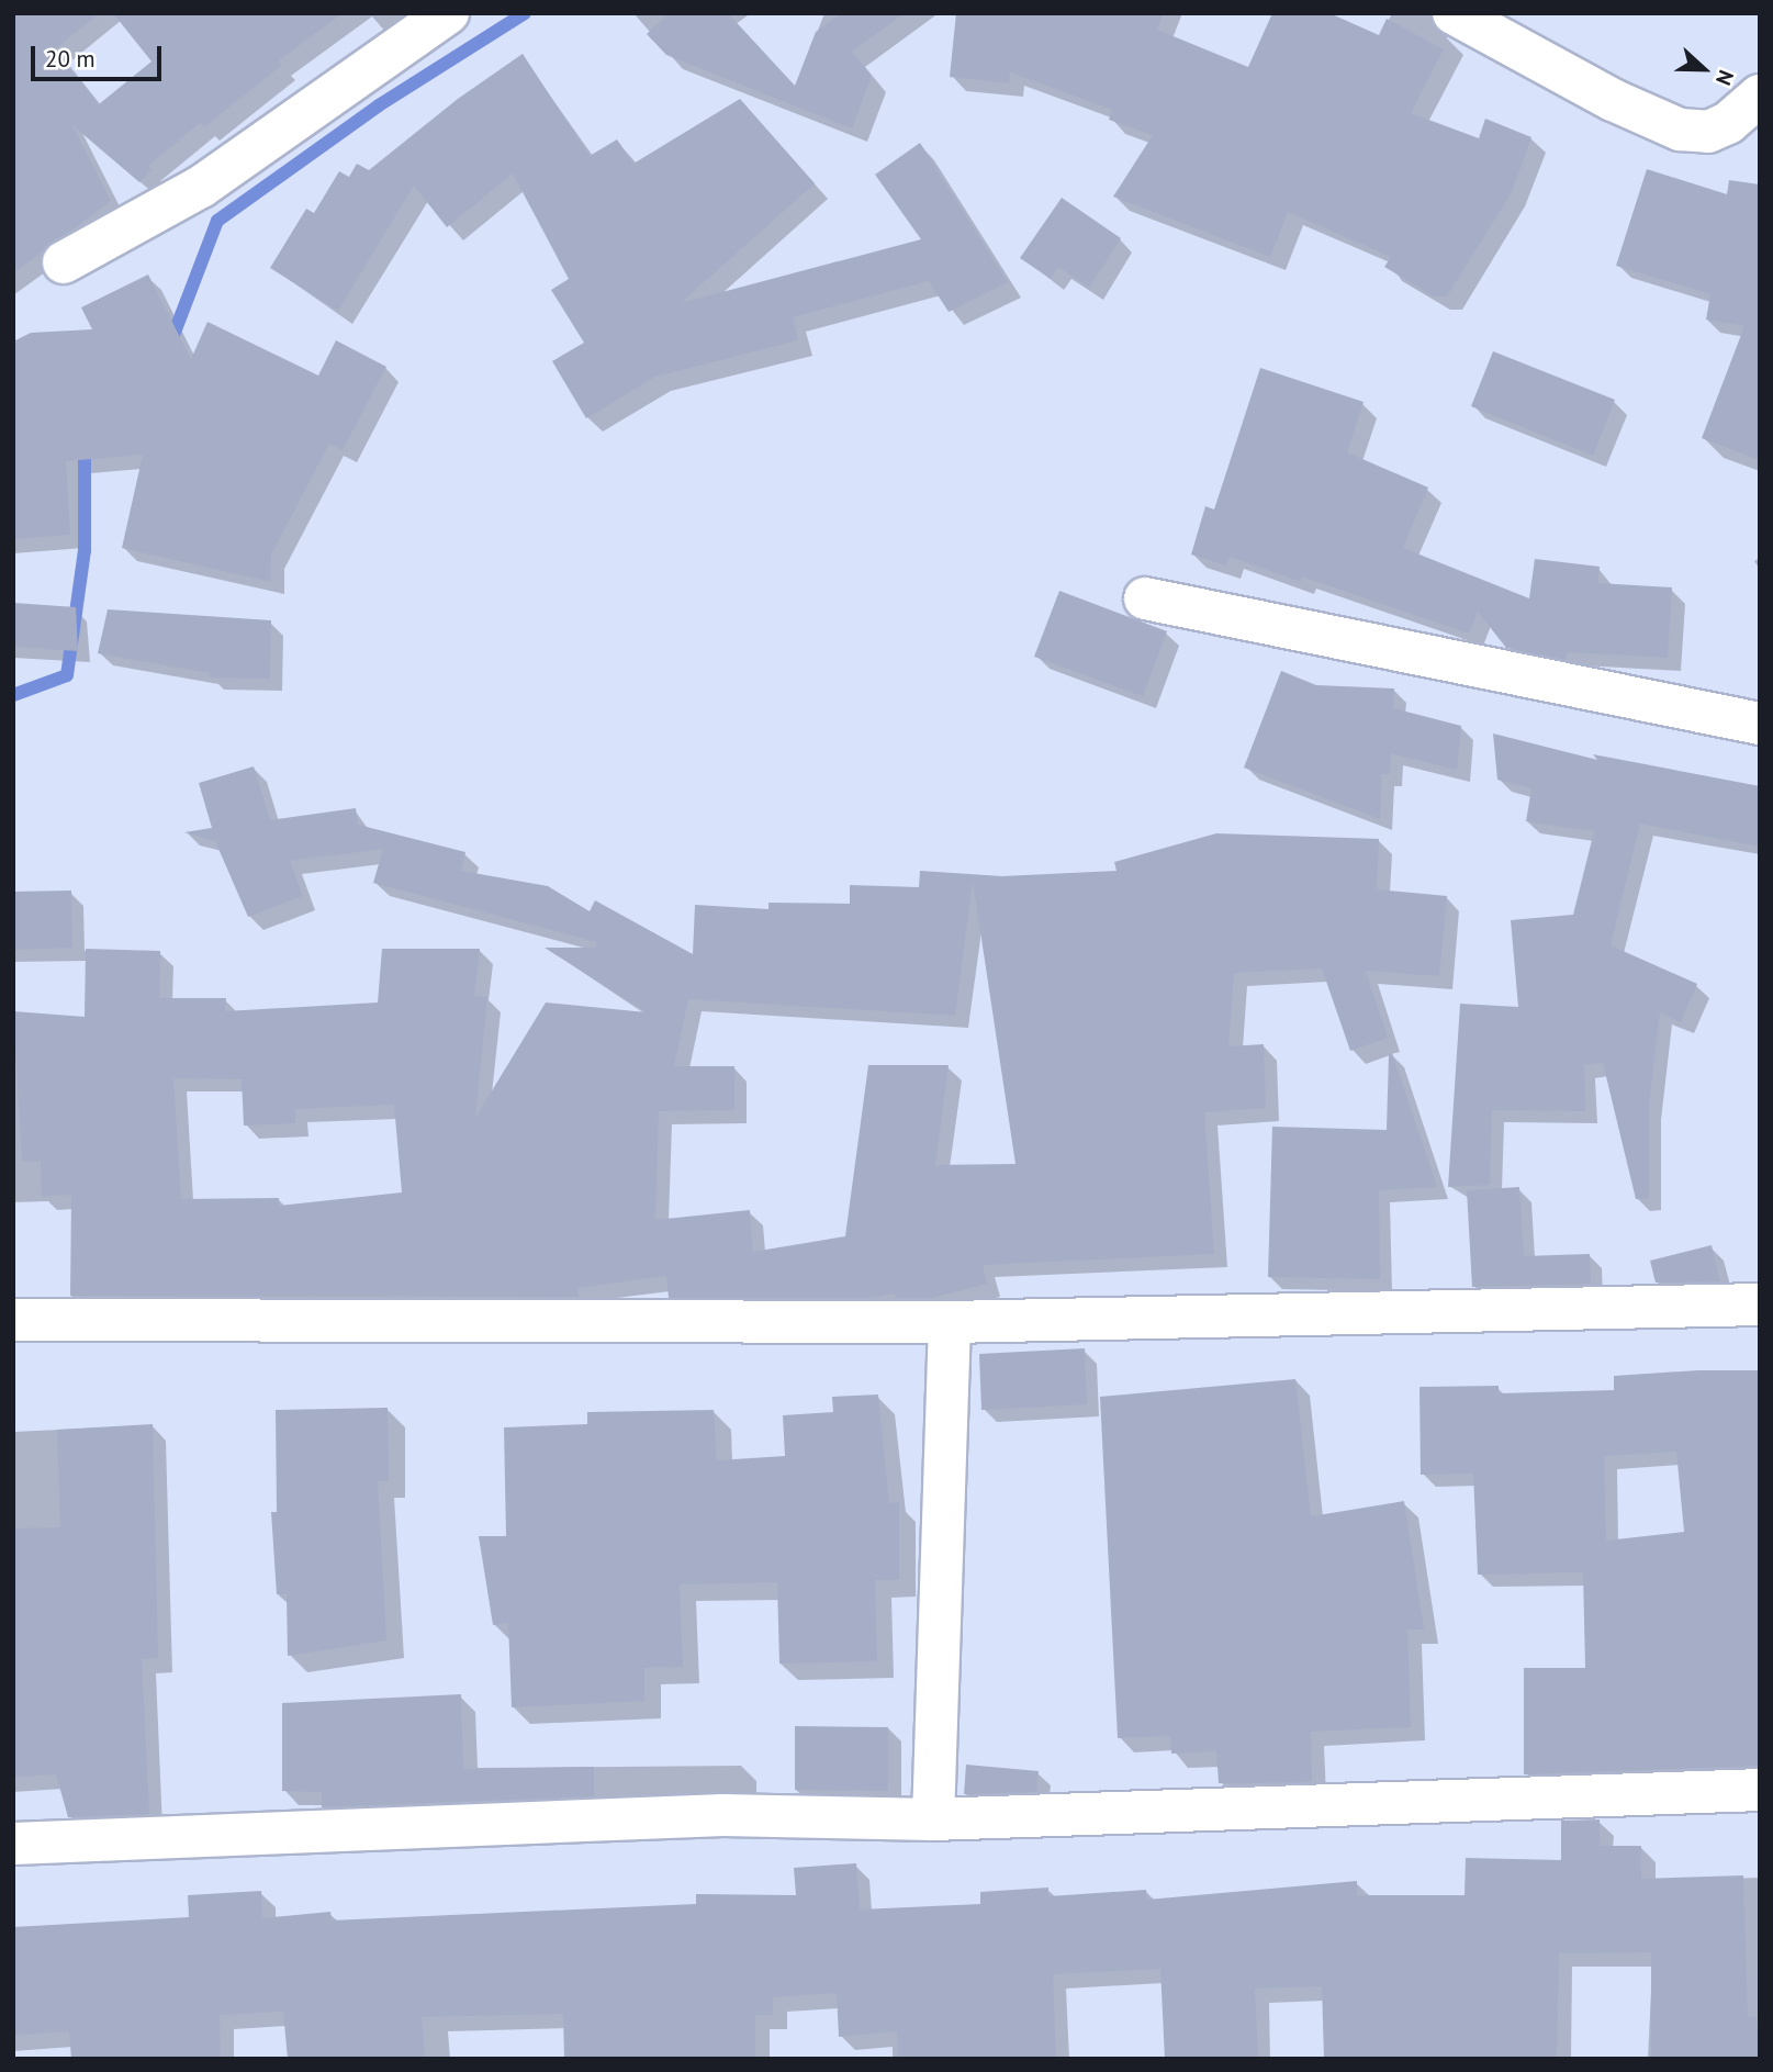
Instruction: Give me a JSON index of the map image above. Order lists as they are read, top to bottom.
{
  "scale_bar": "20 m",
  "north": "right"
}
